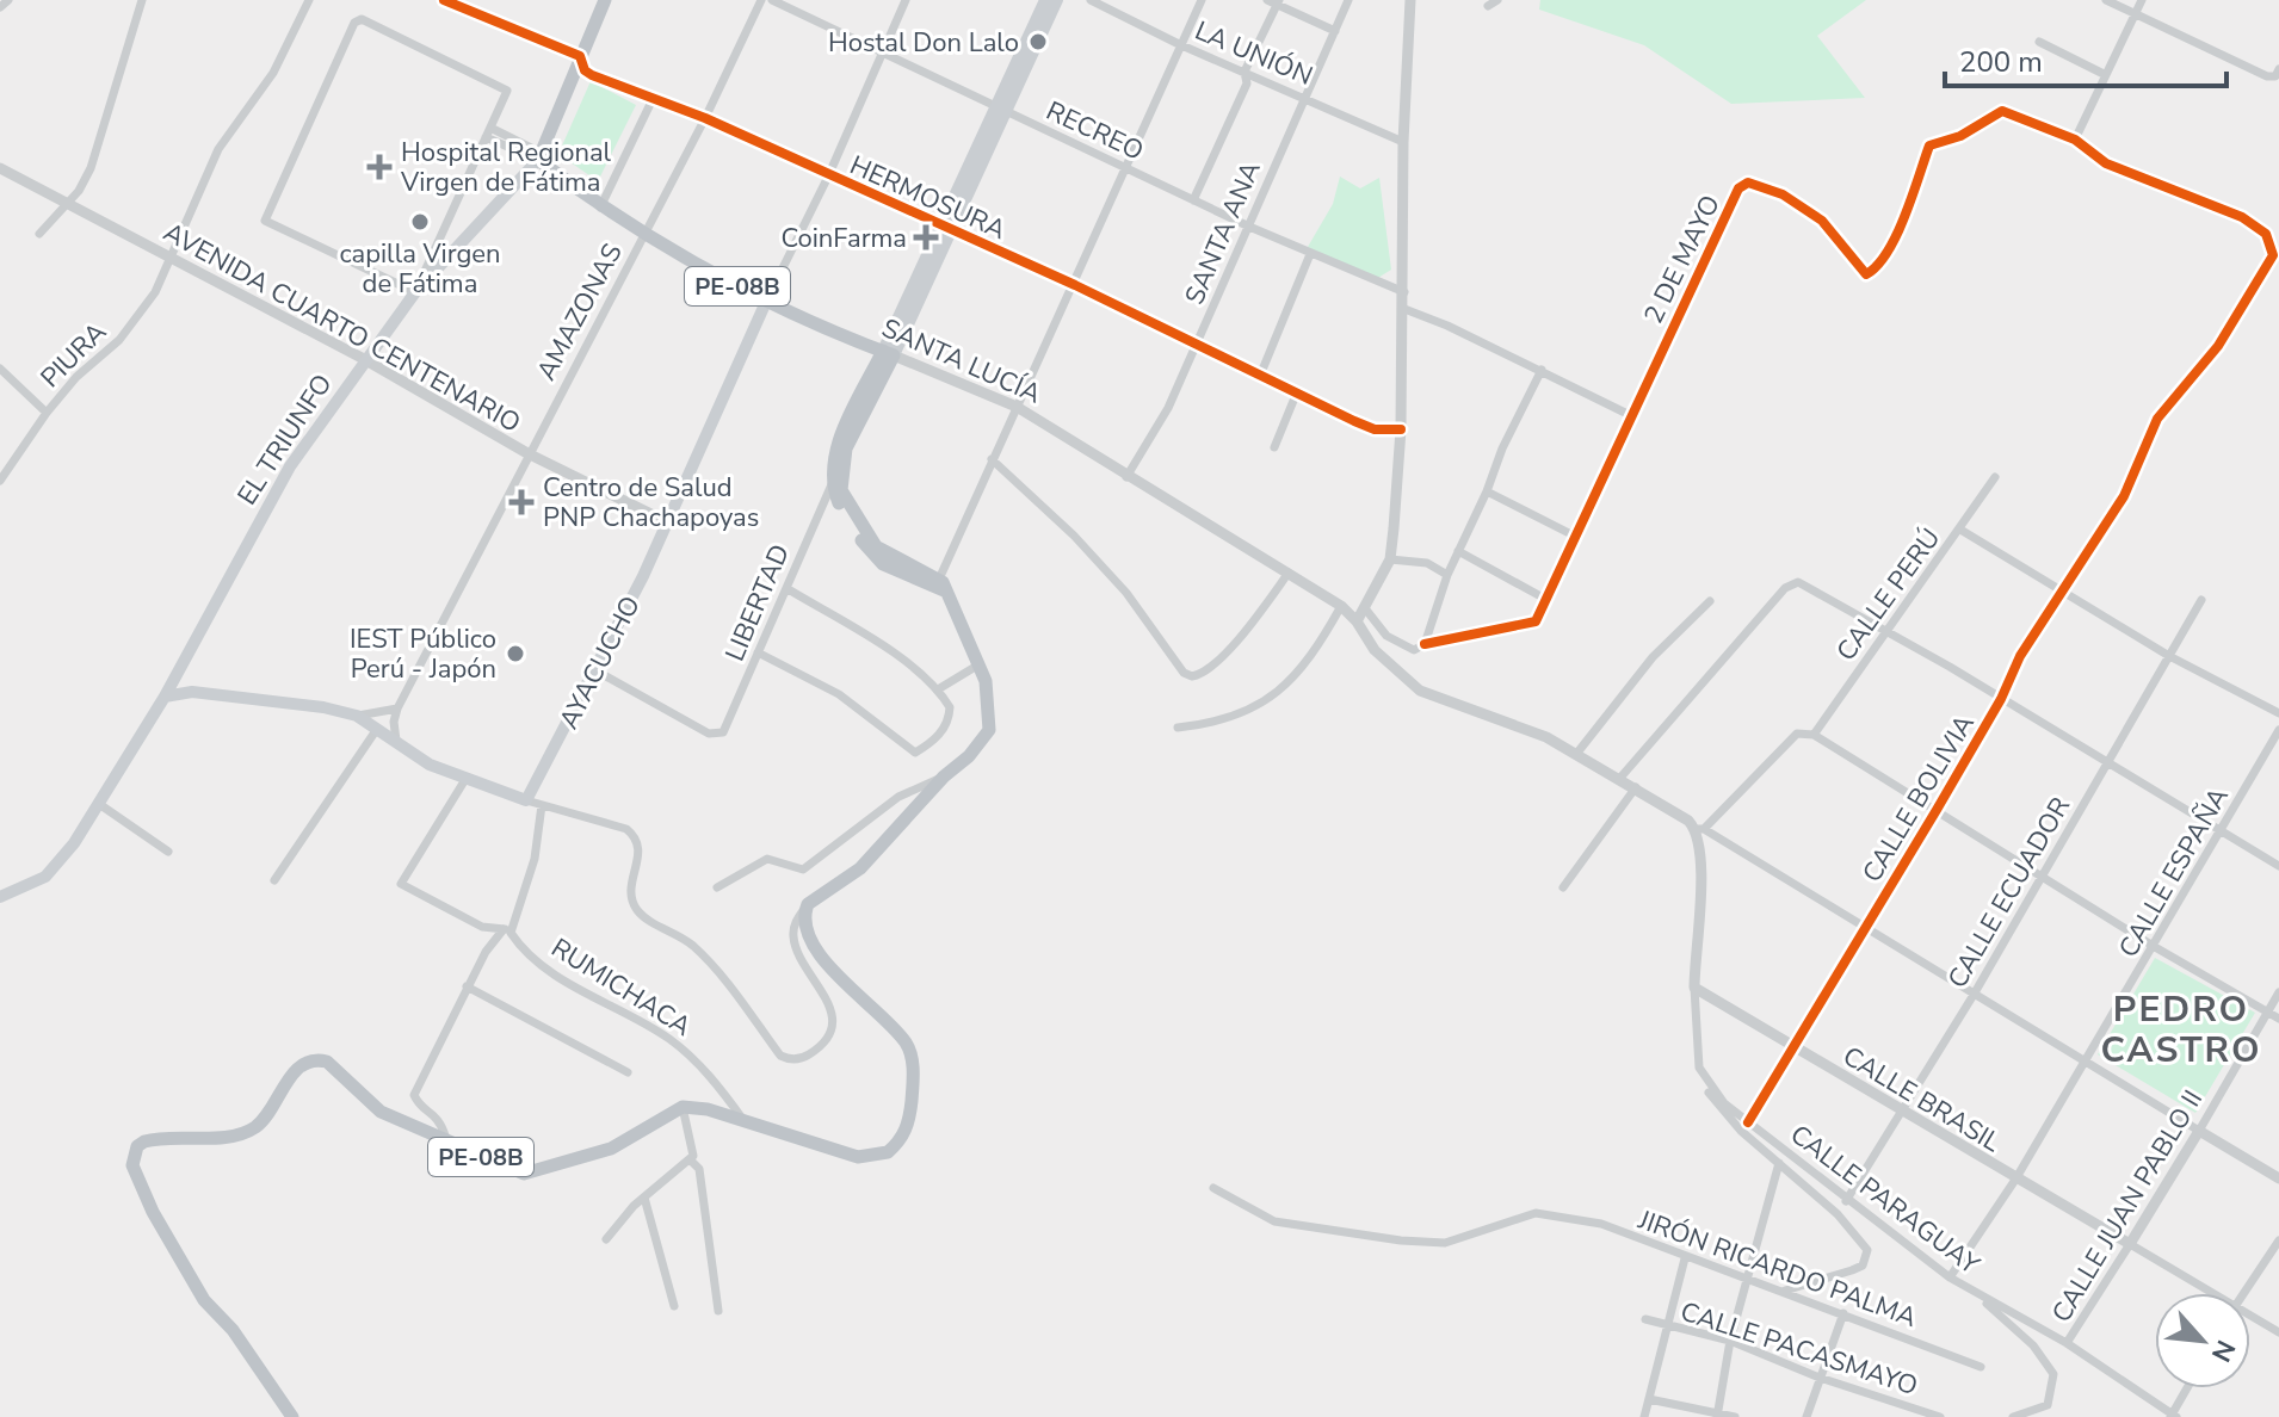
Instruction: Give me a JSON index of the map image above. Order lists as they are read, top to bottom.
{
  "streets": {
    "highway": ["PE-08B", "SANTA LUCÍA", "EL TRIUNFO"],
    "main road": ["AYACUCHO"],
    "street": [
      "LA UNIÓN",
      "RECREO",
      "HERMOSURA",
      "SANTA ANA",
      "2 DE MAYO",
      "AMAZONAS",
      "AVENIDA CUARTO CENTENARIO",
      "PIURA",
      "CALLE PERÚ",
      "LIBERTAD",
      "CALLE BOLIVIA",
      "CALLE ESPAÑA",
      "CALLE ECUADOR",
      "RUMICHACA",
      "CALLE BRASIL",
      "CALLE PARAGUAY",
      "CALLE JUAN PABLO II",
      "JIRÓN RICARDO PALMA",
      "CALLE PACASMAYO"
    ]
  },
  "crossings": [
    ["LA UNIÓN", "SANTA ANA"],
    ["RECREO", "SANTA ANA"],
    ["HERMOSURA", "SANTA ANA"],
    ["HERMOSURA", "AMAZONAS"],
    ["HERMOSURA", "EL TRIUNFO"],
    ["SANTA ANA", "SANTA LUCÍA"],
    ["2 DE MAYO", "CALLE BOLIVIA"],
    ["AMAZONAS", "AVENIDA CUARTO CENTENARIO"],
    ["AMAZONAS", "SANTA LUCÍA"],
    ["AVENIDA CUARTO CENTENARIO", "PIURA"],
    ["AVENIDA CUARTO CENTENARIO", "EL TRIUNFO"],
    ["AVENIDA CUARTO CENTENARIO", "AYACUCHO"],
    ["SANTA LUCÍA", "EL TRIUNFO"],
    ["SANTA LUCÍA", "AYACUCHO"],
    ["LIBERTAD", "AYACUCHO"],
    ["CALLE BOLIVIA", "CALLE BRASIL"],
    ["CALLE BOLIVIA", "CALLE PARAGUAY"],
    ["CALLE ESPAÑA", "CALLE BRASIL"],
    ["CALLE ESPAÑA", "CALLE PARAGUAY"],
    ["CALLE ECUADOR", "CALLE BRASIL"],
    ["CALLE ECUADOR", "CALLE PARAGUAY"],
    ["CALLE BRASIL", "CALLE JUAN PABLO II"],
    ["CALLE PARAGUAY", "CALLE JUAN PABLO II"]
  ],
  "districts": ["PEDRO CASTRO"],
  "places": {
    "other": ["Hostal Don Lalo", "capilla Virgen de Fátima", "IEST Público Perú - Japón"],
    "health": ["Hospital Regional Virgen de Fátima", "CoinFarma", "Centro de Salud PNP Chachapoyas"]
  },
  "scale_bar": "200 m",
  "north": "bottom right"
}
